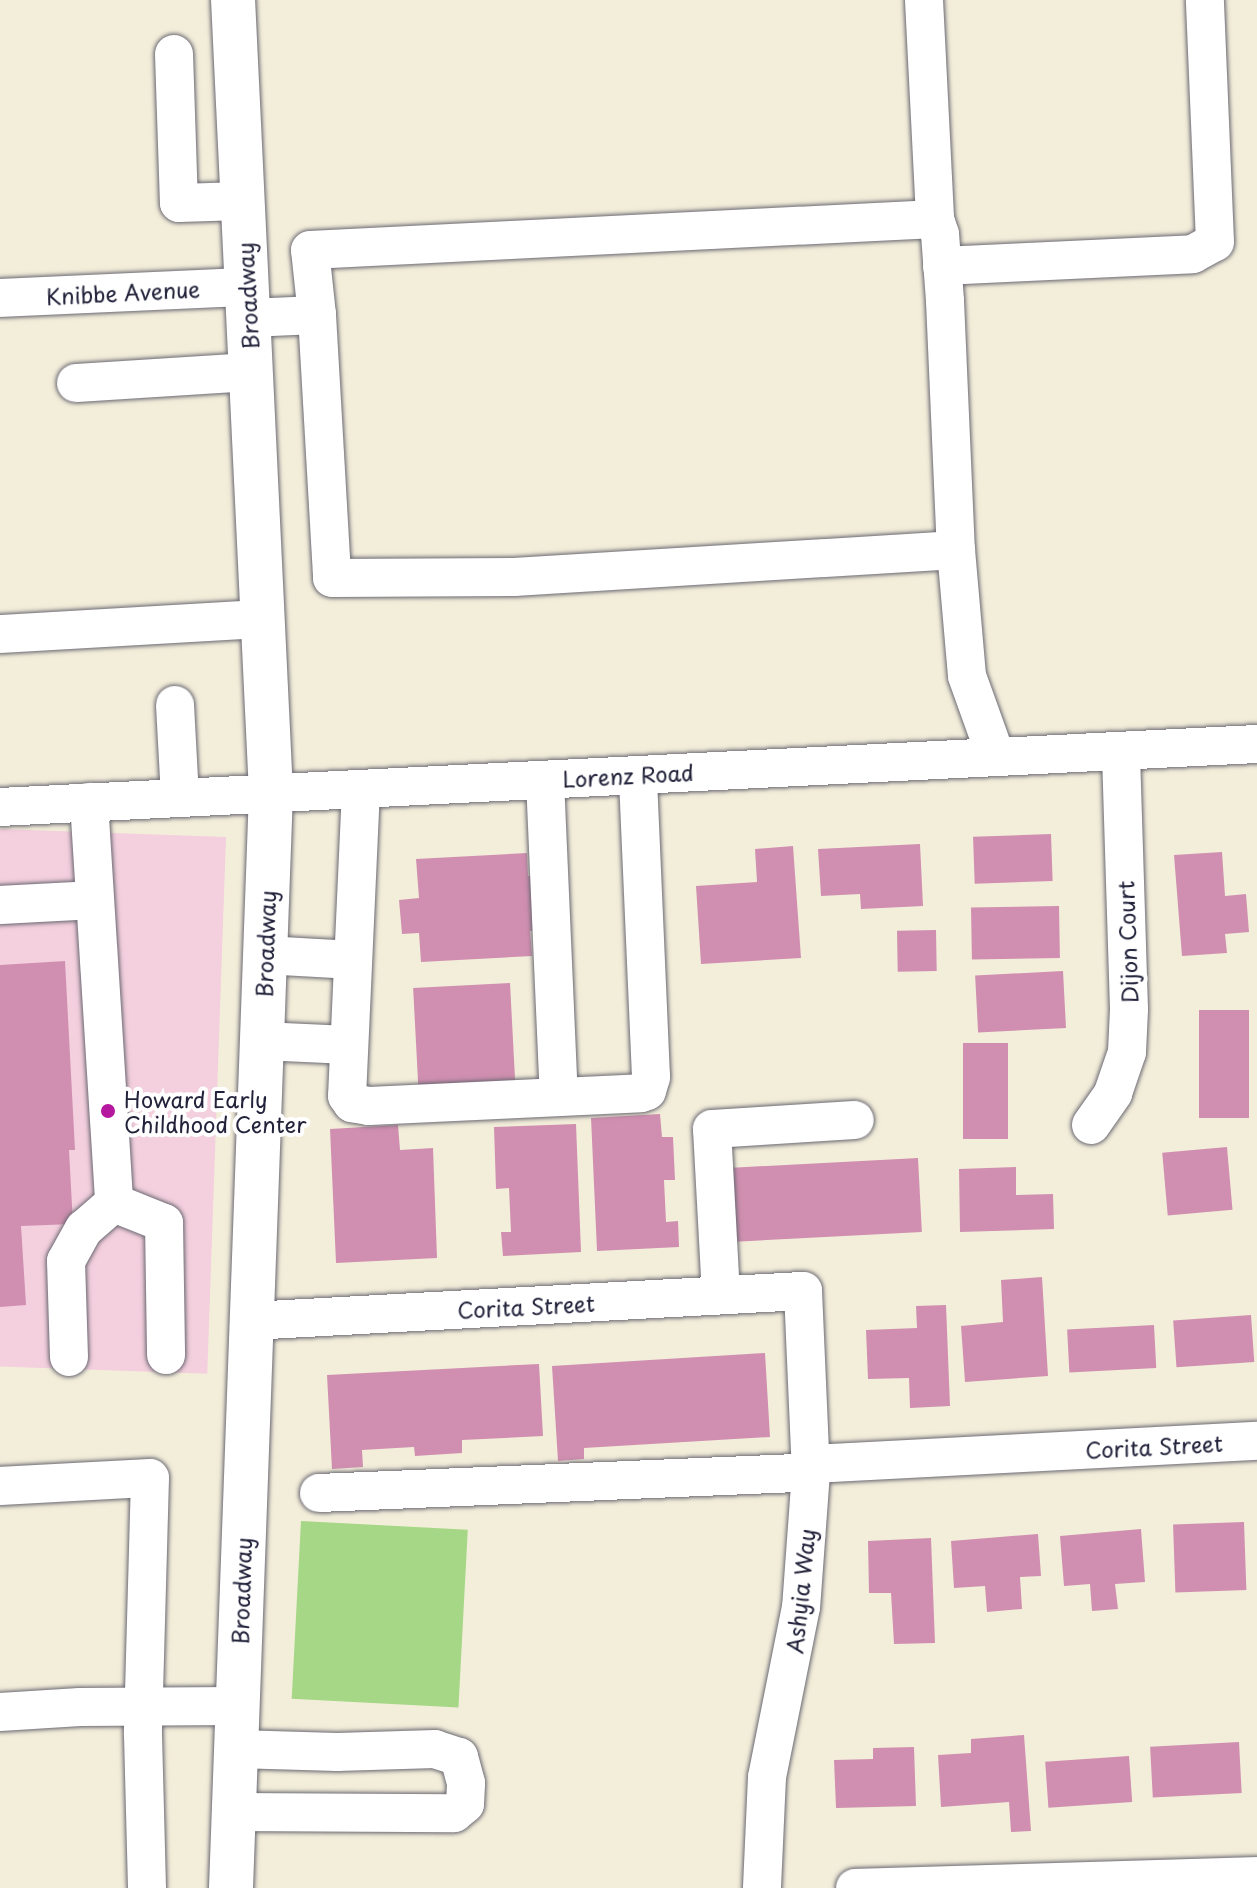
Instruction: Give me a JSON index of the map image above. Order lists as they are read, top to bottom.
{
  "streets": {
    "main road": ["Broadway"],
    "street": [
      "Knibbe Avenue",
      "Lorenz Road",
      "Dijon Court",
      "Corita Street",
      "Ashyia Way"
    ]
  },
  "crossings": [
    ["Knibbe Avenue", "Broadway"],
    ["Broadway", "Lorenz Road"],
    ["Broadway", "Corita Street"],
    ["Lorenz Road", "Dijon Court"],
    ["Corita Street", "Ashyia Way"]
  ],
  "places": ["Howard Early Childhood Center"]
}
